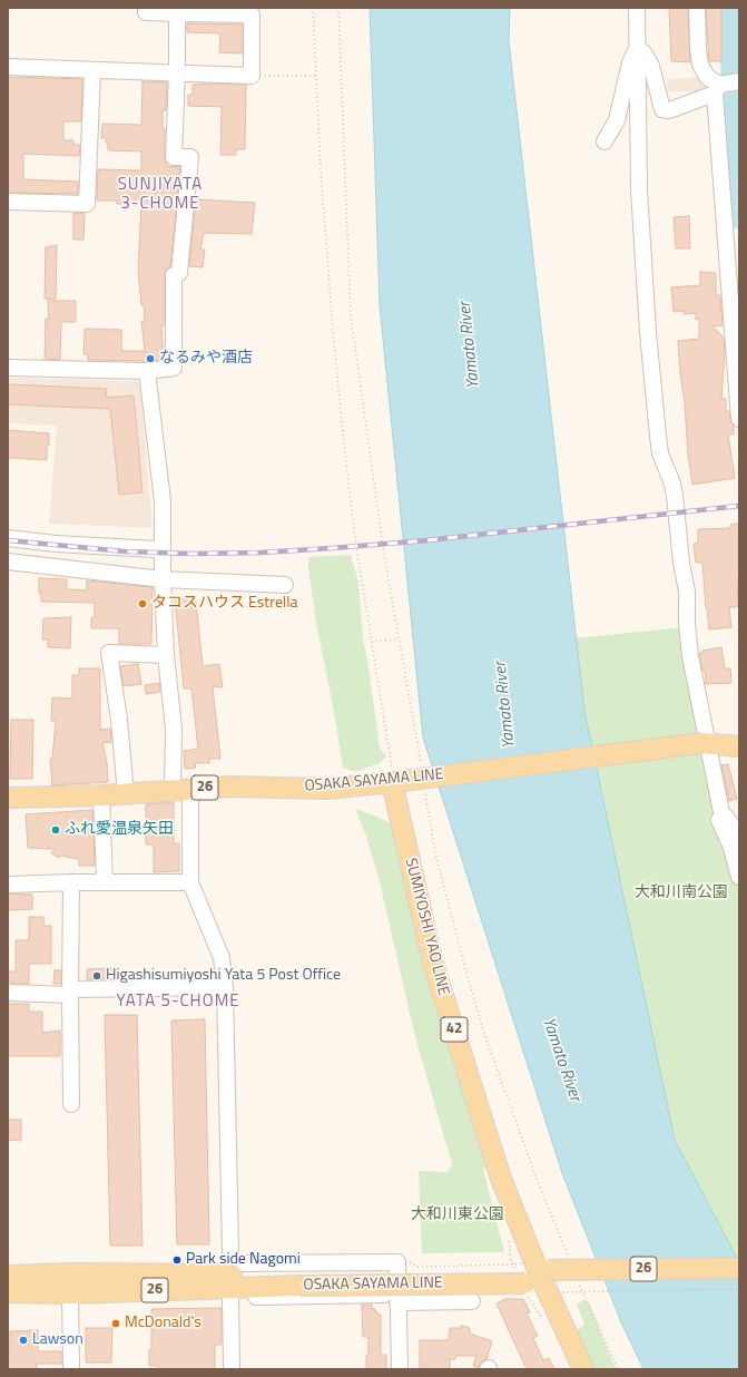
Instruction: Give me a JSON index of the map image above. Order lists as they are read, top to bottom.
{
  "streets": {
    "main road": [
      "OSAKA SAYAMA LINE",
      "26",
      "SUMIYOSHI YAO LINE",
      "42"
    ]
  },
  "crossings": [
    ["OSAKA SAYAMA LINE", "SUMIYOSHI YAO LINE"]
  ],
  "districts": ["SUNJIYATA 3-CHOME", "YATA 5-CHOME"],
  "water": ["Yamato River"],
  "parks": ["大和川南公園", "大和川東公園"],
  "places": [
    "なるみや酒店",
    "タコスハウス Estrella",
    "ふれ愛温泉矢田",
    "Higashisumiyoshi Yata 5 Post Office",
    "Park side Nagomi",
    "McDonald's",
    "Lawson"
  ]
}
